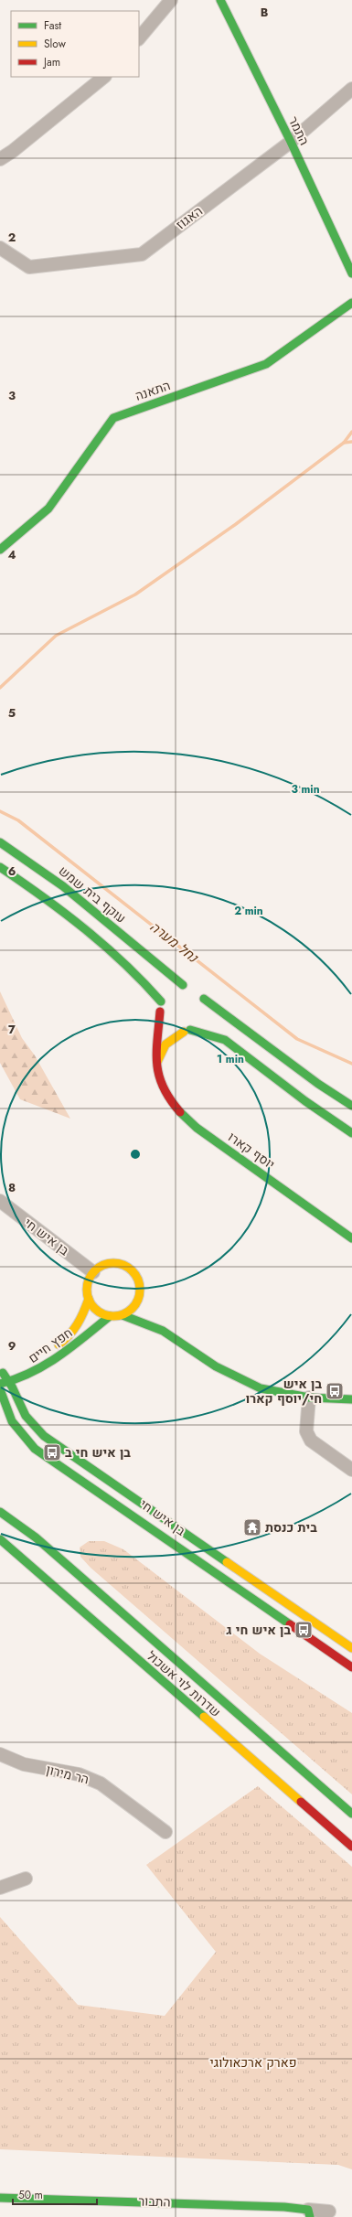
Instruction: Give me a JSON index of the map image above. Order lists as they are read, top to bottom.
{
  "streets": {
    "street": [
      "התמר",
      "האגוז",
      "התאנה",
      "עוקף בית שמש",
      "יוסף קארו",
      "בן איש חי",
      "חפץ חיים",
      "שדרות לוי אשכול",
      "הר מירון",
      "התבור"
    ]
  },
  "crossings": [
    ["התמר", "האגוז"],
    ["עוקף בית שמש", "יוסף קארו"],
    ["בן איש חי", "חפץ חיים"]
  ],
  "water": ["נחל מערה"],
  "parks": ["פארק ארכאולוגי"],
  "places": {
    "bus stop": ["בן איש חי/יוסף קארו", "בן איש חי ב", "בן איש חי ג"],
    "temple": ["בית כנסת"]
  },
  "legend": ["Fast", "Slow", "Jam"],
  "scale_bar": "50 m",
  "grid": {
    "columns": ["B"],
    "rows": [
      "2",
      "3",
      "4",
      "5",
      "6",
      "7",
      "8",
      "9"
    ]
  },
  "rings": ["3 min", "2 min", "1 min"]
}
